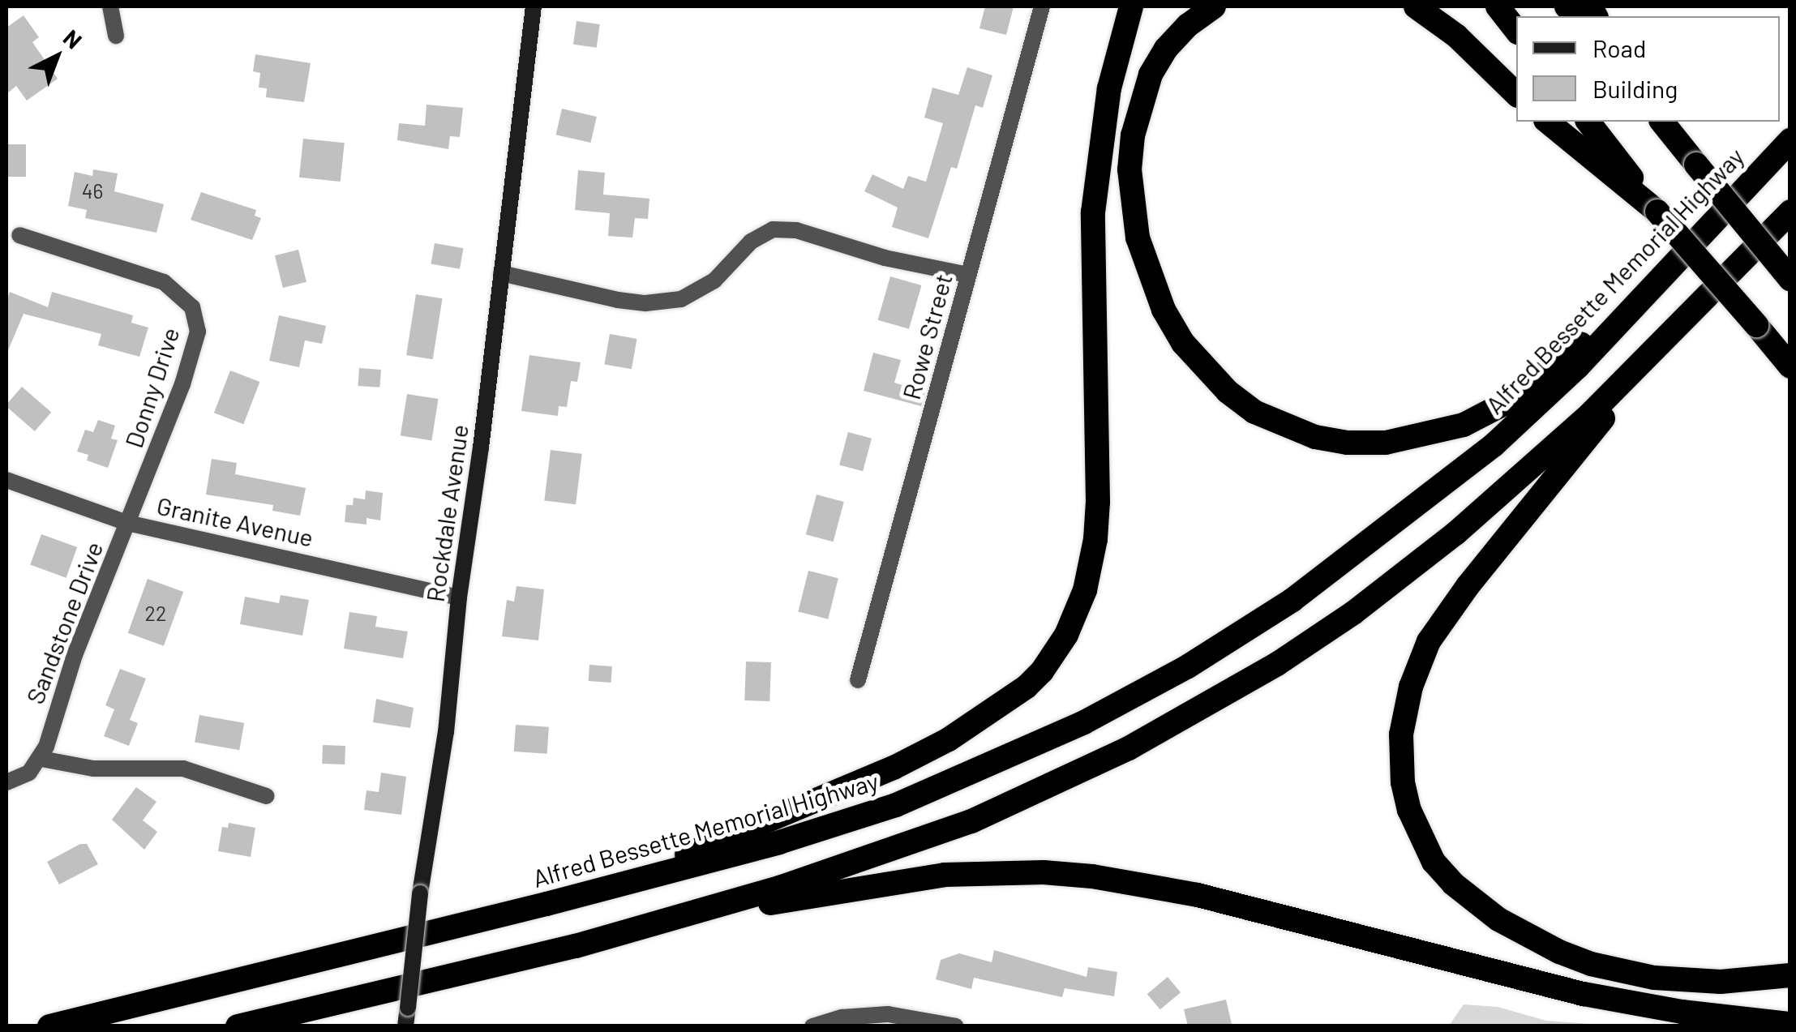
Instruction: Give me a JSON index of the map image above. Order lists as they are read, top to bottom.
{
  "streets": {
    "highway": ["Alfred Bessette Memorial Highway"],
    "main road": ["Rockdale Avenue"],
    "street": [
      "Rowe Street",
      "Donny Drive",
      "Granite Avenue",
      "Sandstone Drive"
    ]
  },
  "crossings": [
    ["Donny Drive", "Granite Avenue"],
    ["Donny Drive", "Sandstone Drive"],
    ["Rockdale Avenue", "Granite Avenue"],
    ["Granite Avenue", "Sandstone Drive"]
  ],
  "house_numbers": ["46", "22"],
  "legend": ["Road", "Building"],
  "north": "top right"
}
